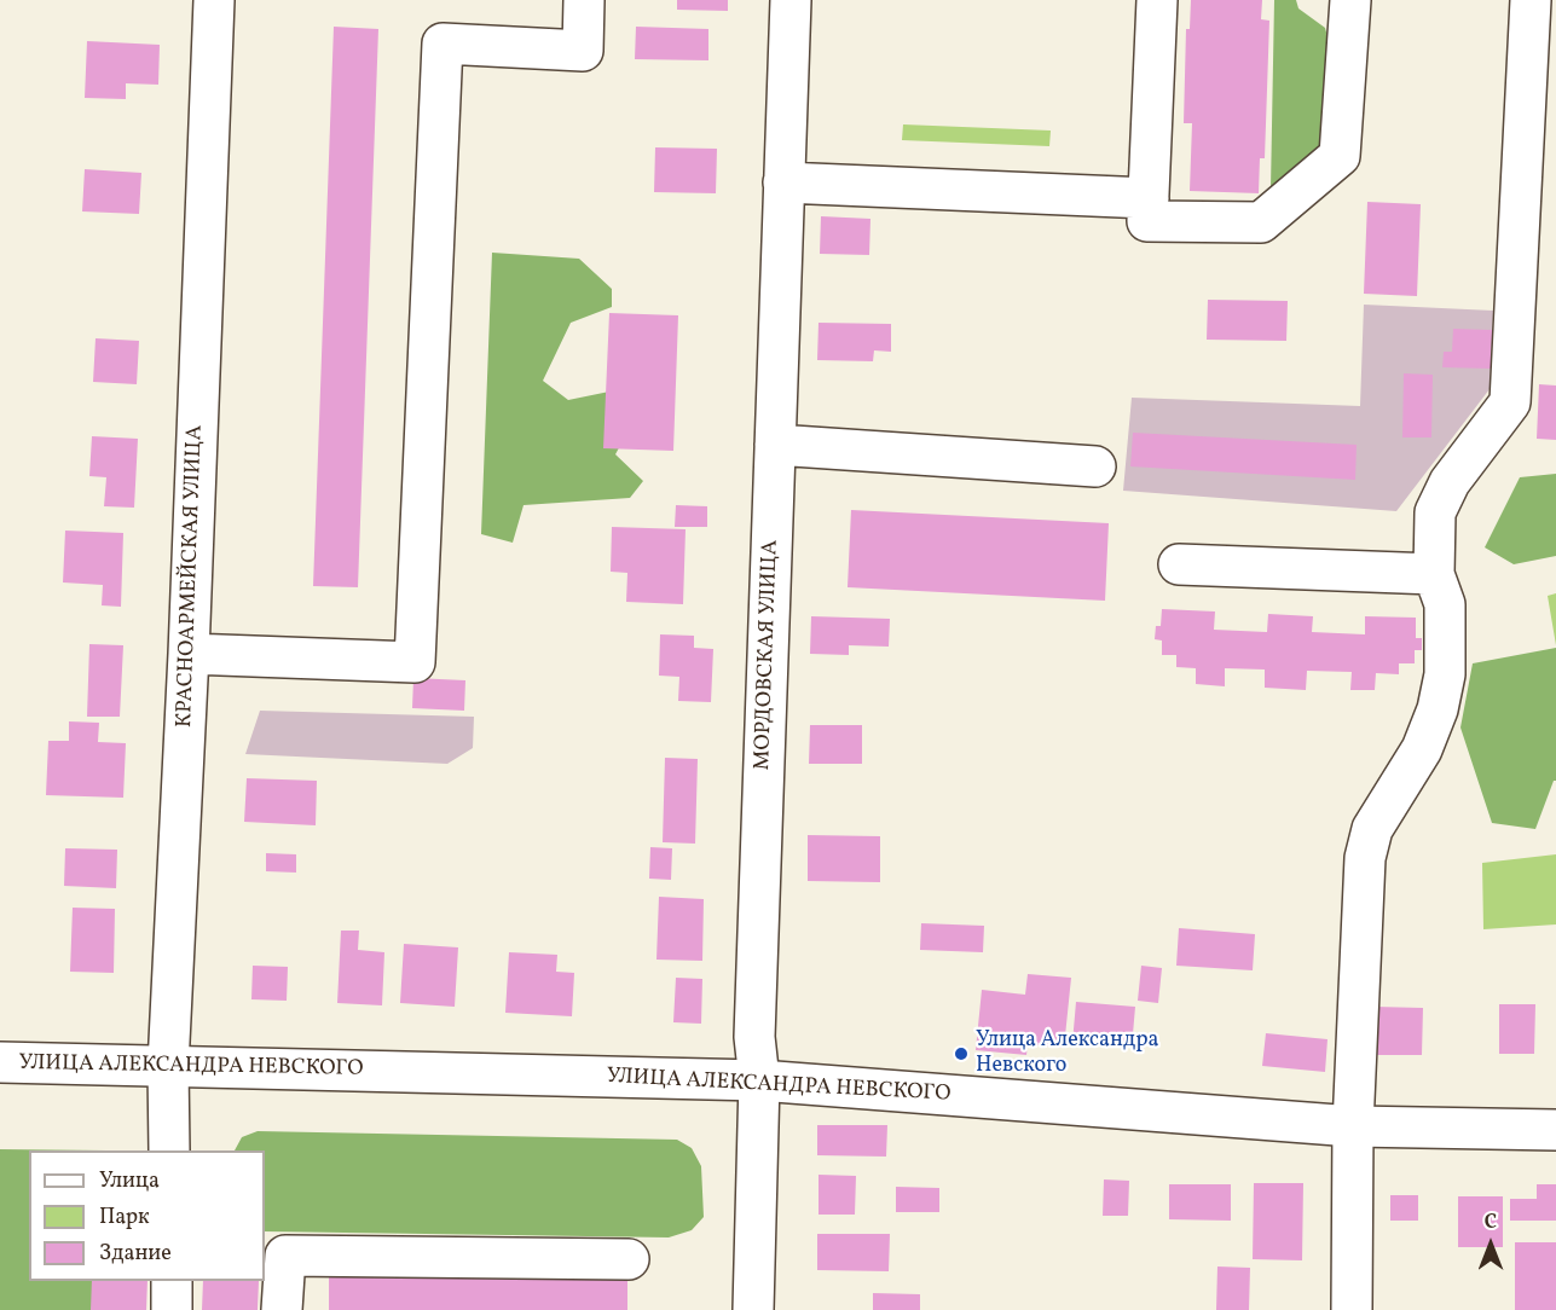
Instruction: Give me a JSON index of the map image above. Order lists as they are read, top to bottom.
{
  "streets": {
    "street": ["КРАСНОАРМЕЙСКАЯ УЛИЦА", "МОРДОВСКАЯ УЛИЦА", "УЛИЦА АЛЕКСАНДРА НЕВСКОГО"]
  },
  "crossings": [
    ["КРАСНОАРМЕЙСКАЯ УЛИЦА", "УЛИЦА АЛЕКСАНДРА НЕВСКОГО"],
    ["МОРДОВСКАЯ УЛИЦА", "УЛИЦА АЛЕКСАНДРА НЕВСКОГО"]
  ],
  "places": ["Улица Александра Невского"],
  "legend": ["Улица", "Парк", "Здание"],
  "north": "top"
}
